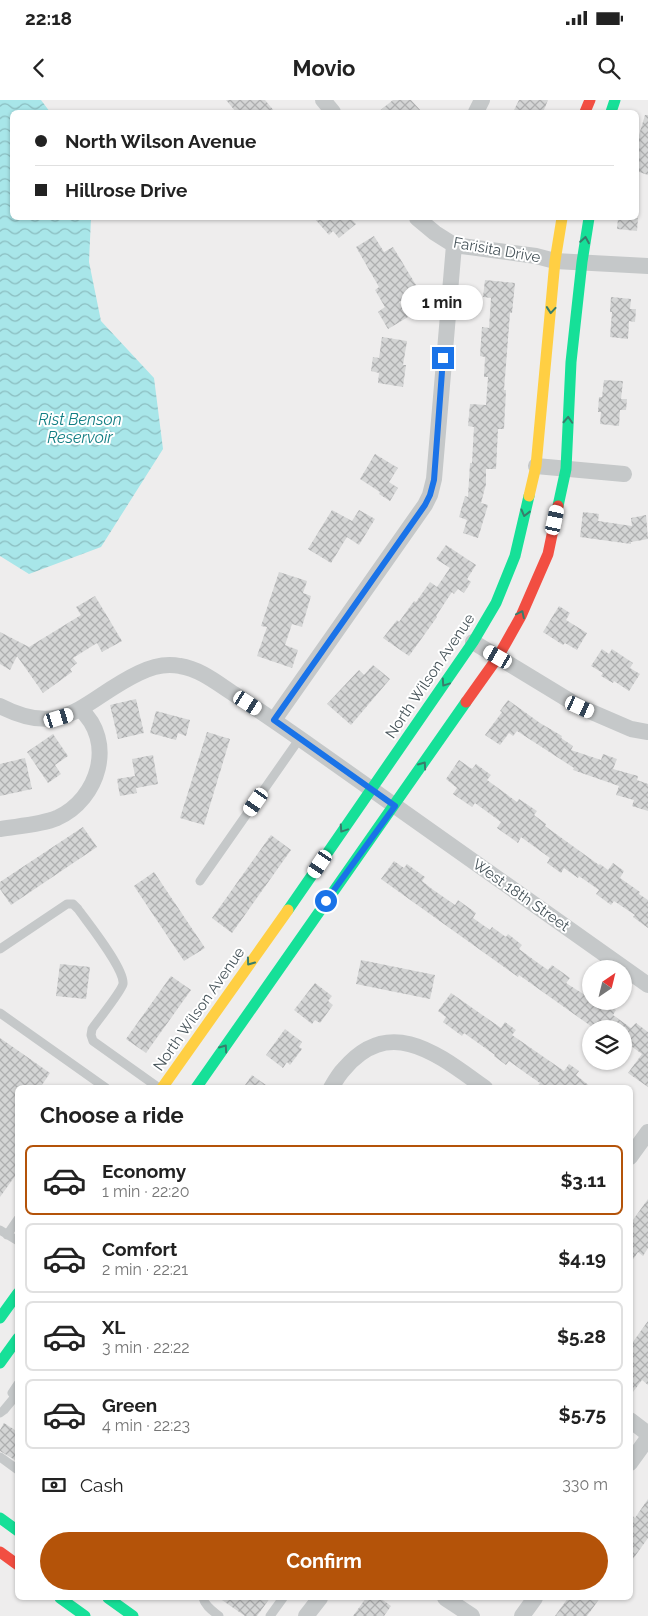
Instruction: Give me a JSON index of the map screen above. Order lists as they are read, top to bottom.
{
  "streets": {
    "main road": ["North Wilson Avenue"],
    "street": ["Farisita Drive", "West 18th Street"]
  },
  "crossings": [
    ["Farisita Drive", "North Wilson Avenue"],
    ["North Wilson Avenue", "West 18th Street"]
  ],
  "water": ["Rist Benson Reservoir"],
  "north": "top right",
  "page": {
    "status": "22:18",
    "header": "Movio",
    "banner": ["North Wilson Avenue", "Hillrose Drive"],
    "bubble": "1 min",
    "heading": "Choose a ride",
    "list": [
      {
        "name": "Economy",
        "note": "1 min · 22:20",
        "value": "$3.11"
      },
      {
        "name": "Comfort",
        "note": "2 min · 22:21",
        "value": "$4.19"
      },
      {
        "name": "XL",
        "note": "3 min · 22:22",
        "value": "$5.28"
      },
      {
        "name": "Green",
        "note": "4 min · 22:23",
        "value": "$5.75"
      }
    ],
    "pay": ["Cash", "330 m"],
    "buttons": "Confirm"
  }
}
